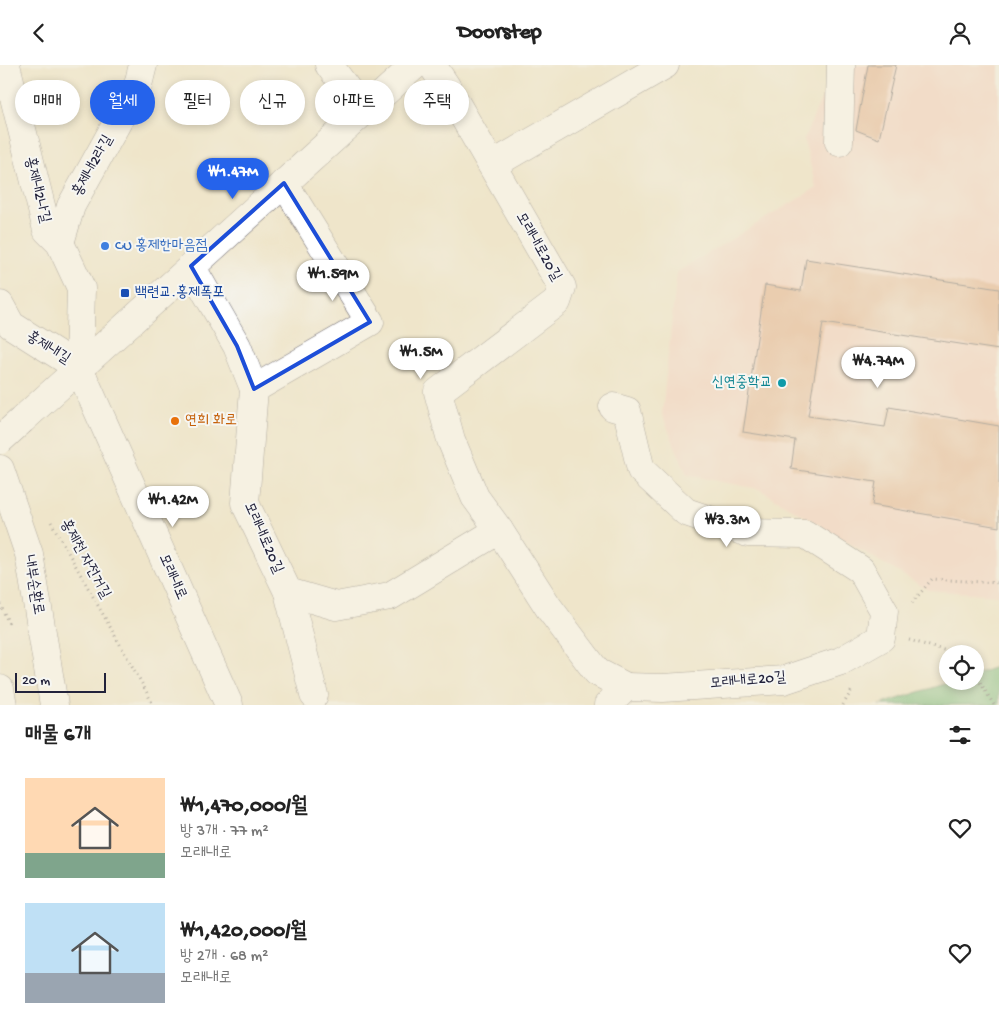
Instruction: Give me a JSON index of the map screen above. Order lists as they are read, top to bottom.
{
  "streets": {
    "main road": [
      "홍제내2라길",
      "홍제내2나길",
      "모래내로20길",
      "홍제내길",
      "모래내로",
      "내부순환로"
    ],
    "path": ["홍제천 자전거길"]
  },
  "crossings": [
    ["홍제내2라길", "홍제내2나길"],
    ["홍제내2나길", "홍제내길"],
    ["홍제내2나길", "모래내로"],
    ["홍제내길", "모래내로"]
  ],
  "places": {
    "other": ["CU 홍제한마음점", "신연중학교", "연희 화로"],
    "transit": ["백련교.홍제폭포"]
  },
  "scale_bar": "20 m",
  "page": {
    "header": "Doorstep",
    "chip": [
      "매매",
      "월세",
      "필터",
      "신규",
      "아파트",
      "주택"
    ],
    "price": [
      "₩1.47M",
      "₩1.59M",
      "₩1.5M",
      "₩4.74M",
      "₩1.42M",
      "₩3.3M"
    ],
    "scale": "20 m",
    "heading": "매물 6개",
    "list": [
      {
        "name": "₩1,470,000/월",
        "note": "방 3개 · 77 m² · 모래내로"
      },
      {
        "name": "₩1,420,000/월",
        "note": "방 2개 · 68 m² · 모래내로"
      }
    ]
  }
}
